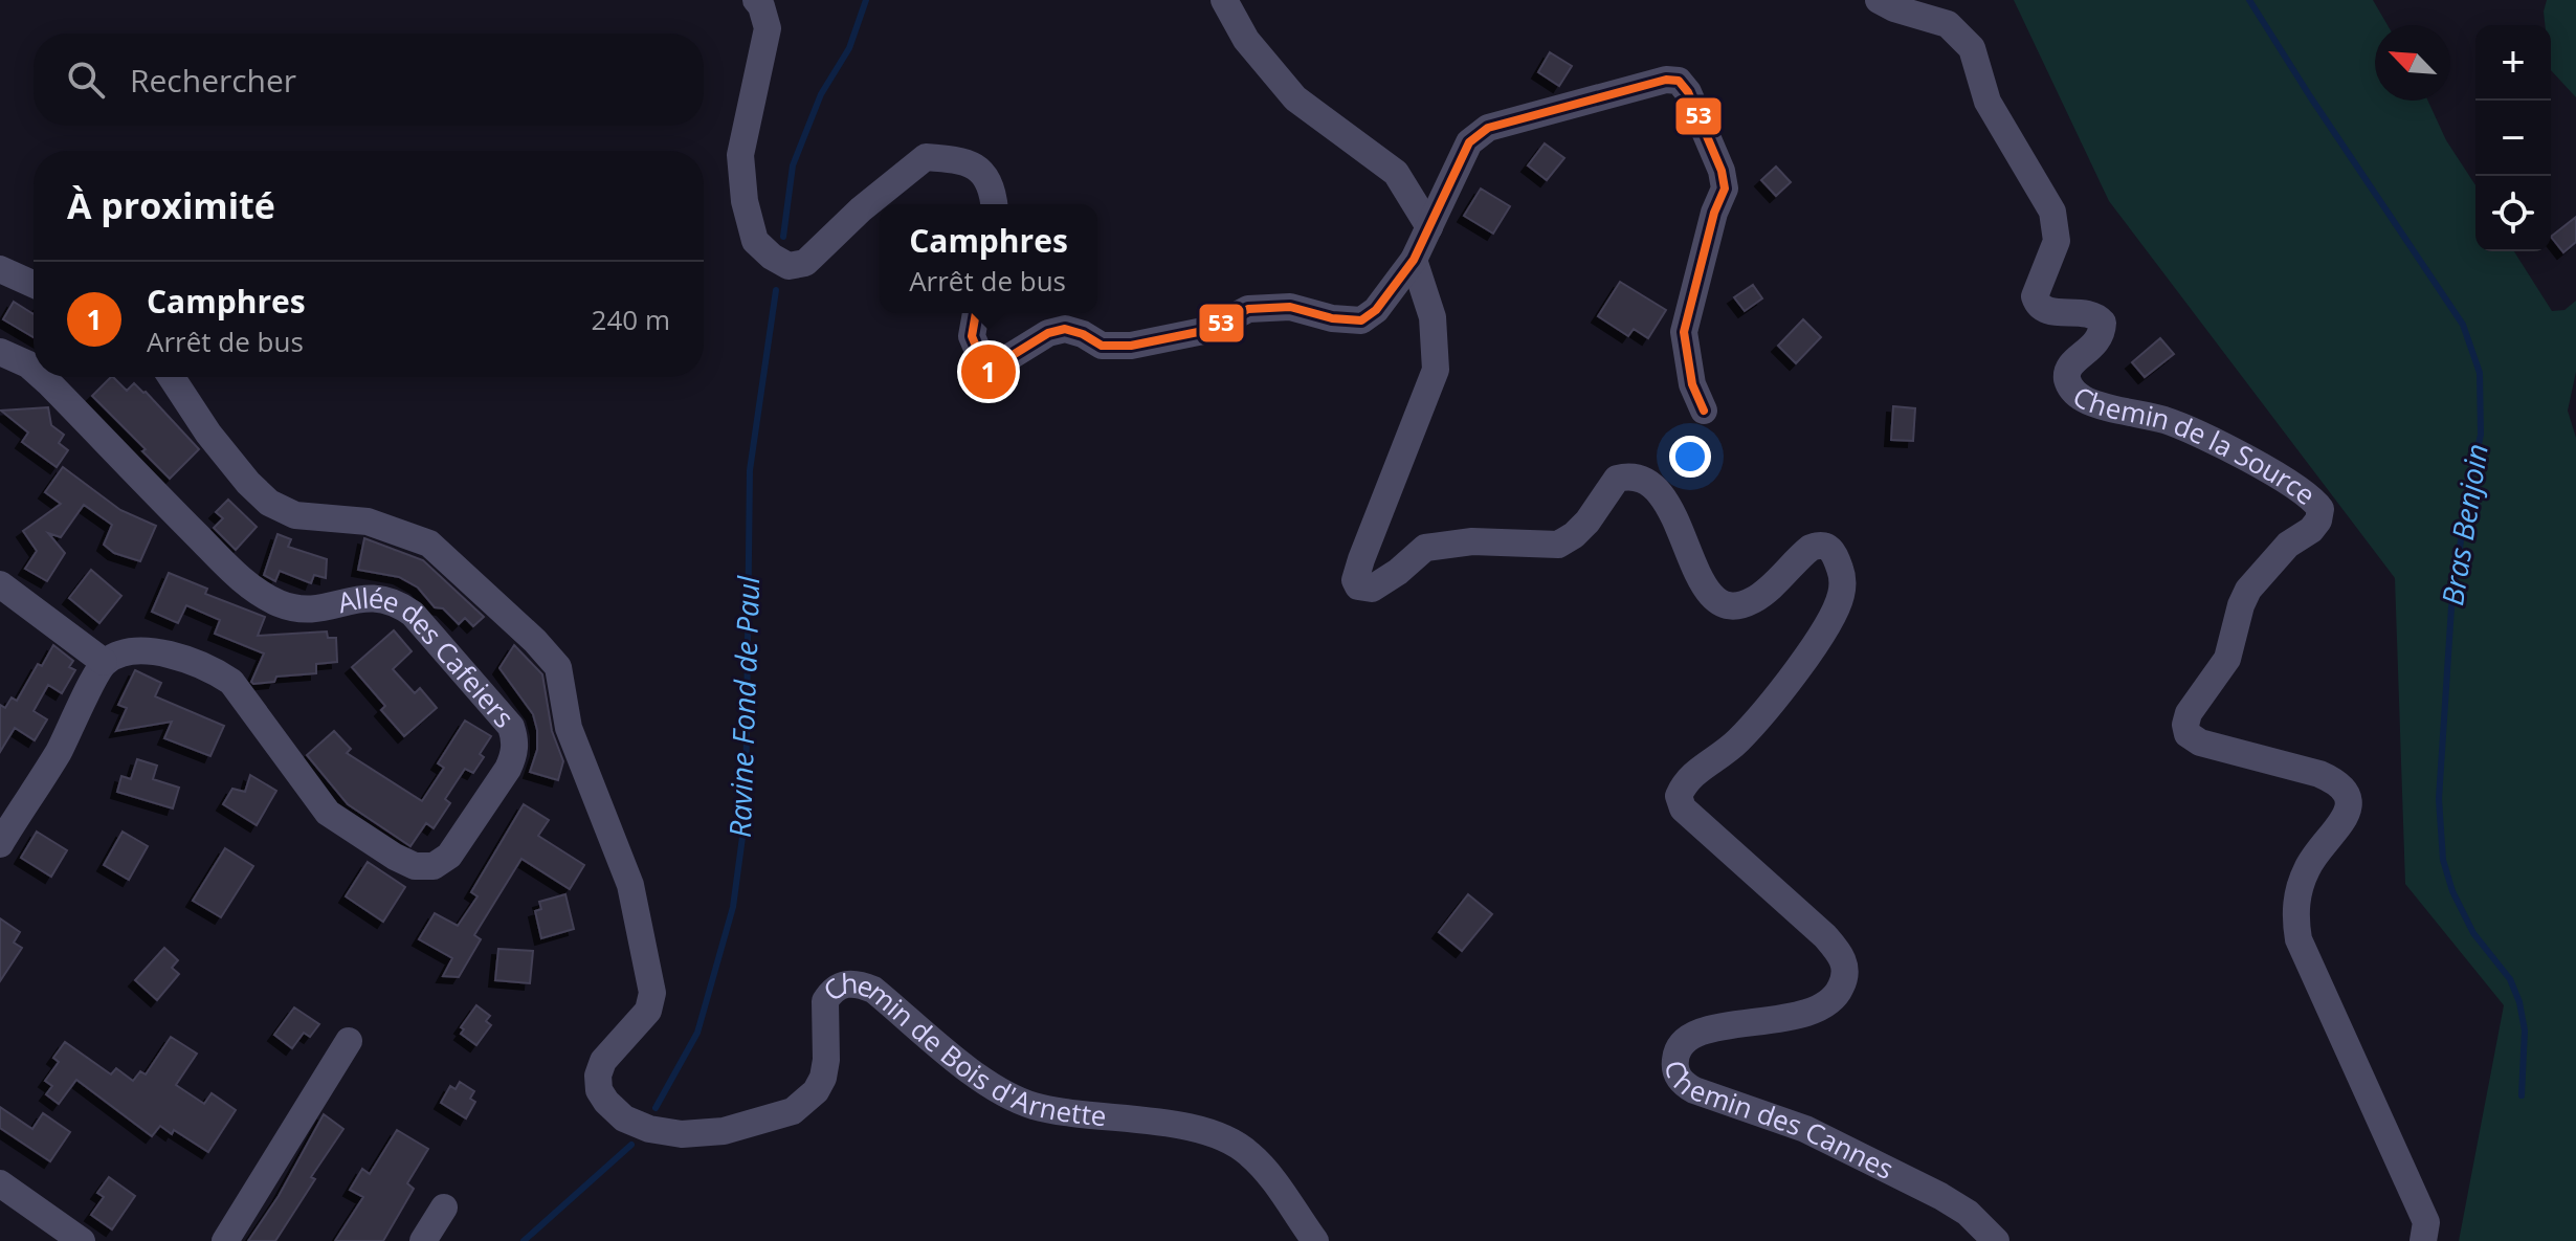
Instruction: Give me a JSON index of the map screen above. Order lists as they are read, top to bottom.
{
  "streets": {
    "street": [
      "Chemin de la Source",
      "Allée des Cafeiers",
      "Chemin de Bois d'Arnette",
      "Chemin des Cannes"
    ]
  },
  "water": ["Bras Benjoin", "Ravine Fond de Paul"],
  "lines": ["transit line 53"],
  "north": "top left",
  "page": {
    "map_buttons": ["+", "−"],
    "search": "Rechercher",
    "heading": "À proximité",
    "popup": ["Camphres", "Arrêt de bus"],
    "list": [
      {
        "mark": "1",
        "name": "Camphres",
        "note": "Arrêt de bus",
        "value": "240 m"
      }
    ],
    "pins": "1"
  }
}
